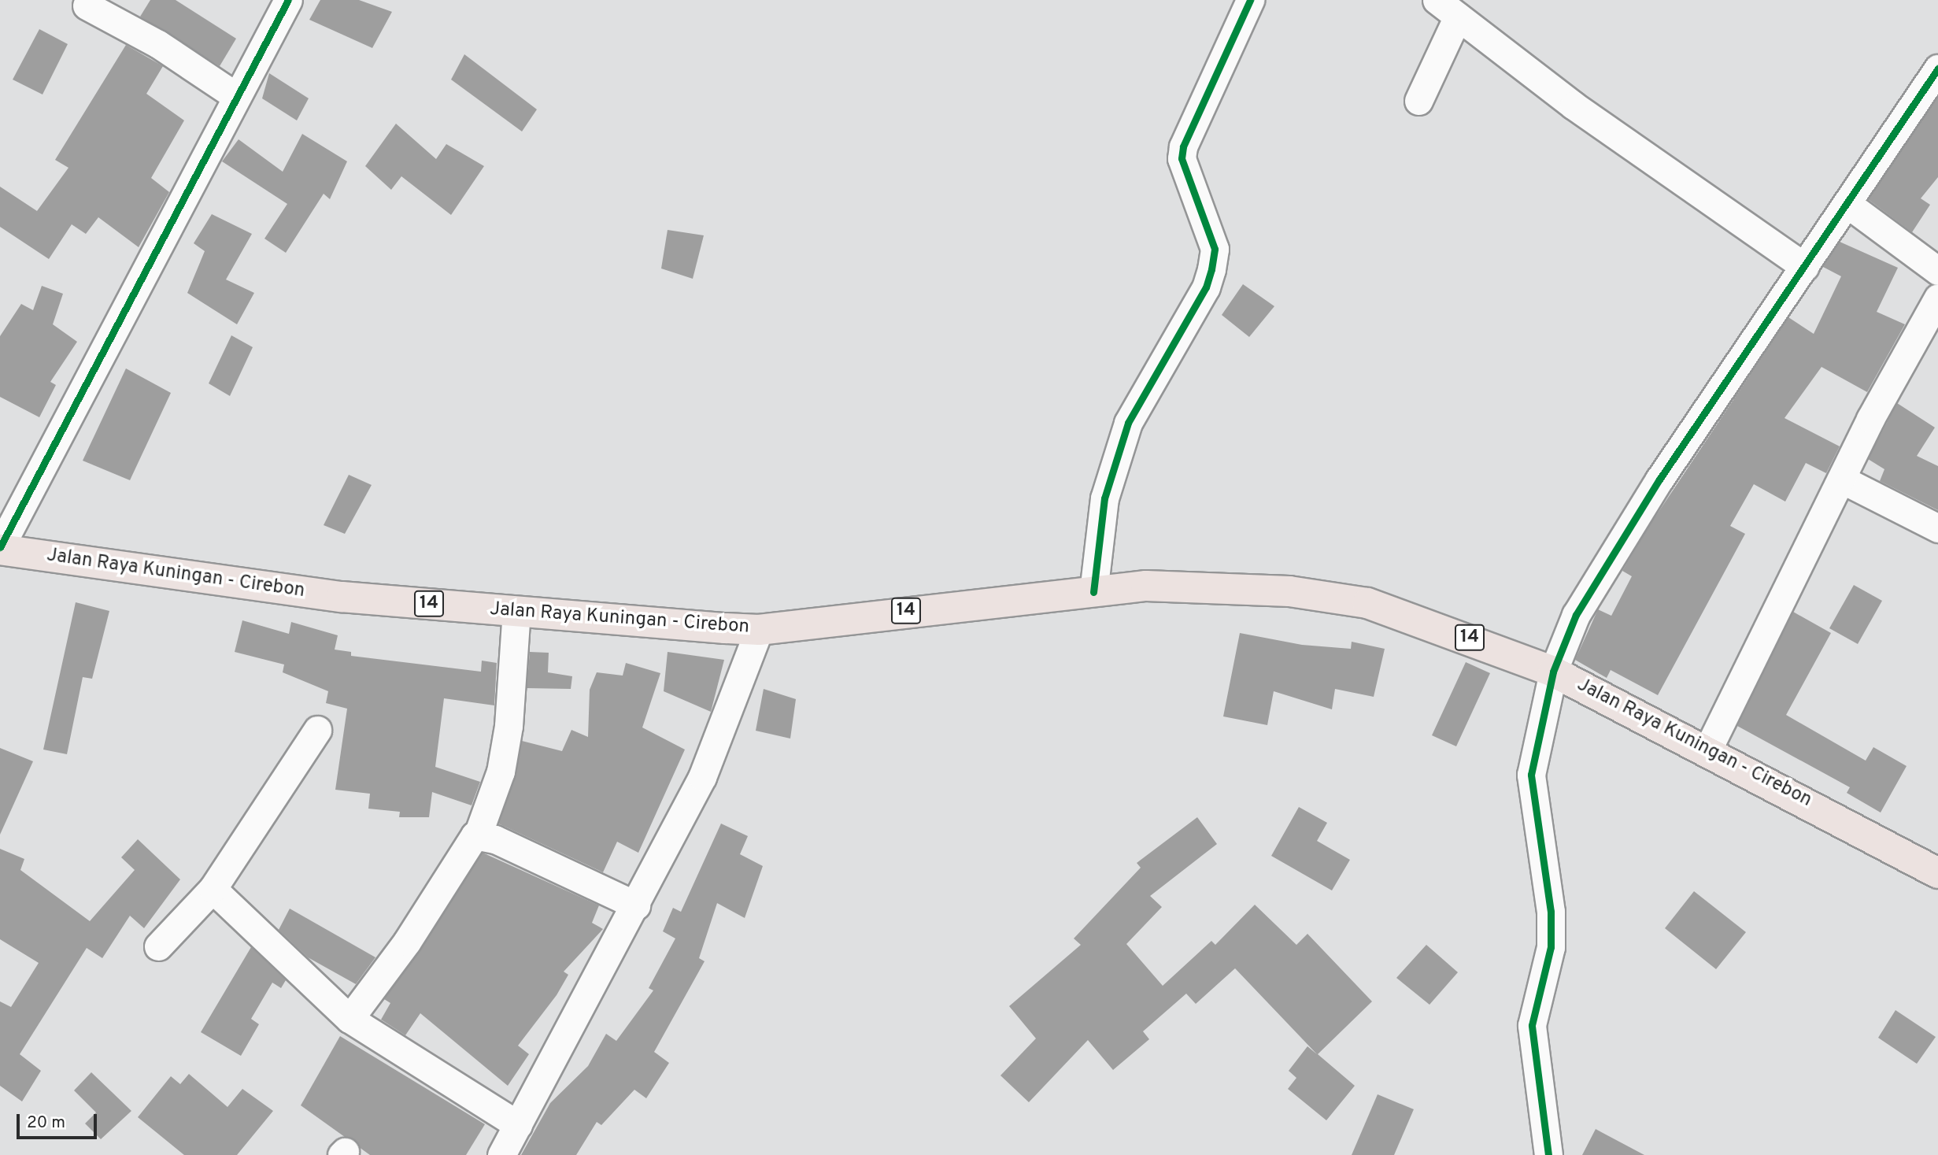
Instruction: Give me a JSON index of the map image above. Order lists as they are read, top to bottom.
{
  "streets": {
    "highway": ["Jalan Raya Kuningan - Cirebon", "14"]
  },
  "scale_bar": "20 m"
}
